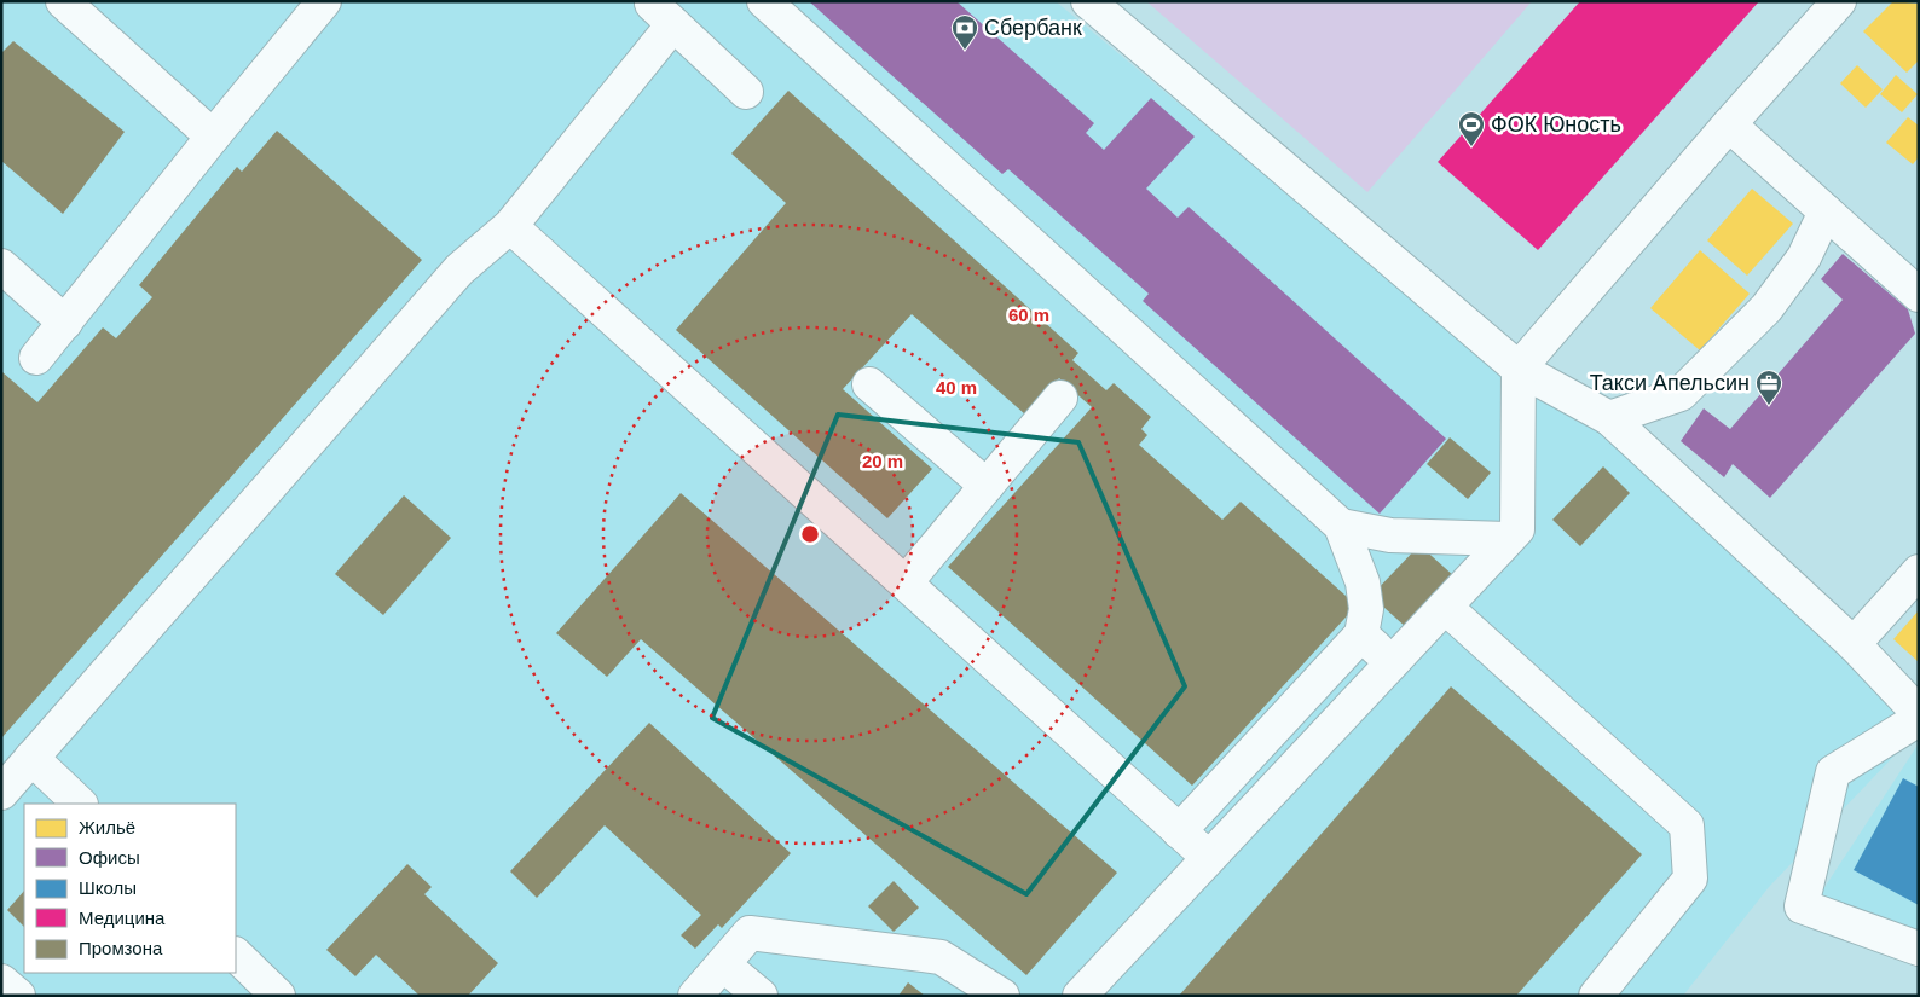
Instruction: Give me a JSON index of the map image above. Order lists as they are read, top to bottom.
{
  "places": {
    "bank": ["Сбербанк"],
    "sports": ["ФОК Юность"],
    "office": ["Такси Апельсин"]
  },
  "legend": [
    "Жильё",
    "Офисы",
    "Школы",
    "Медицина",
    "Промзона"
  ],
  "rings": ["60 m", "40 m", "20 m"]
}
